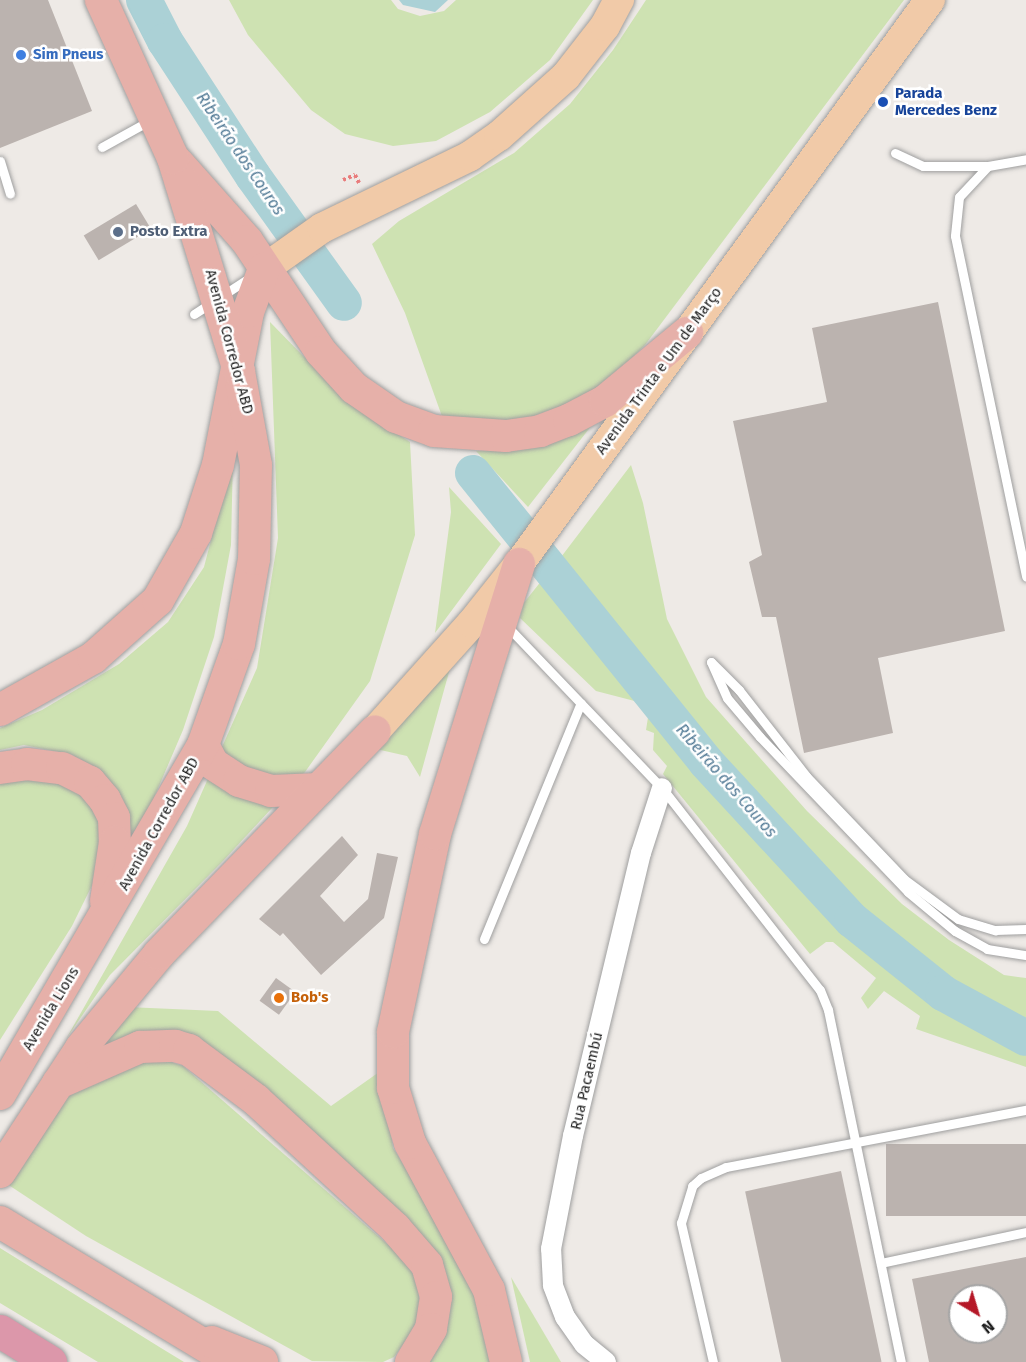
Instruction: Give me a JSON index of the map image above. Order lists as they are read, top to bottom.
{
  "streets": {
    "highway": ["Avenida Corredor ABD", "Avenida Lions"],
    "main road": ["Avenida Trinta e Um de Março"],
    "street": ["Rua Pacaembú"]
  },
  "crossings": [
    ["Avenida Corredor ABD", "Avenida Lions"]
  ],
  "water": ["Ribeirão dos Couros"],
  "places": [
    "Sim Pneus",
    "Parada Mercedes Benz",
    "Posto Extra",
    "Bob's"
  ],
  "north": "bottom right"
}
